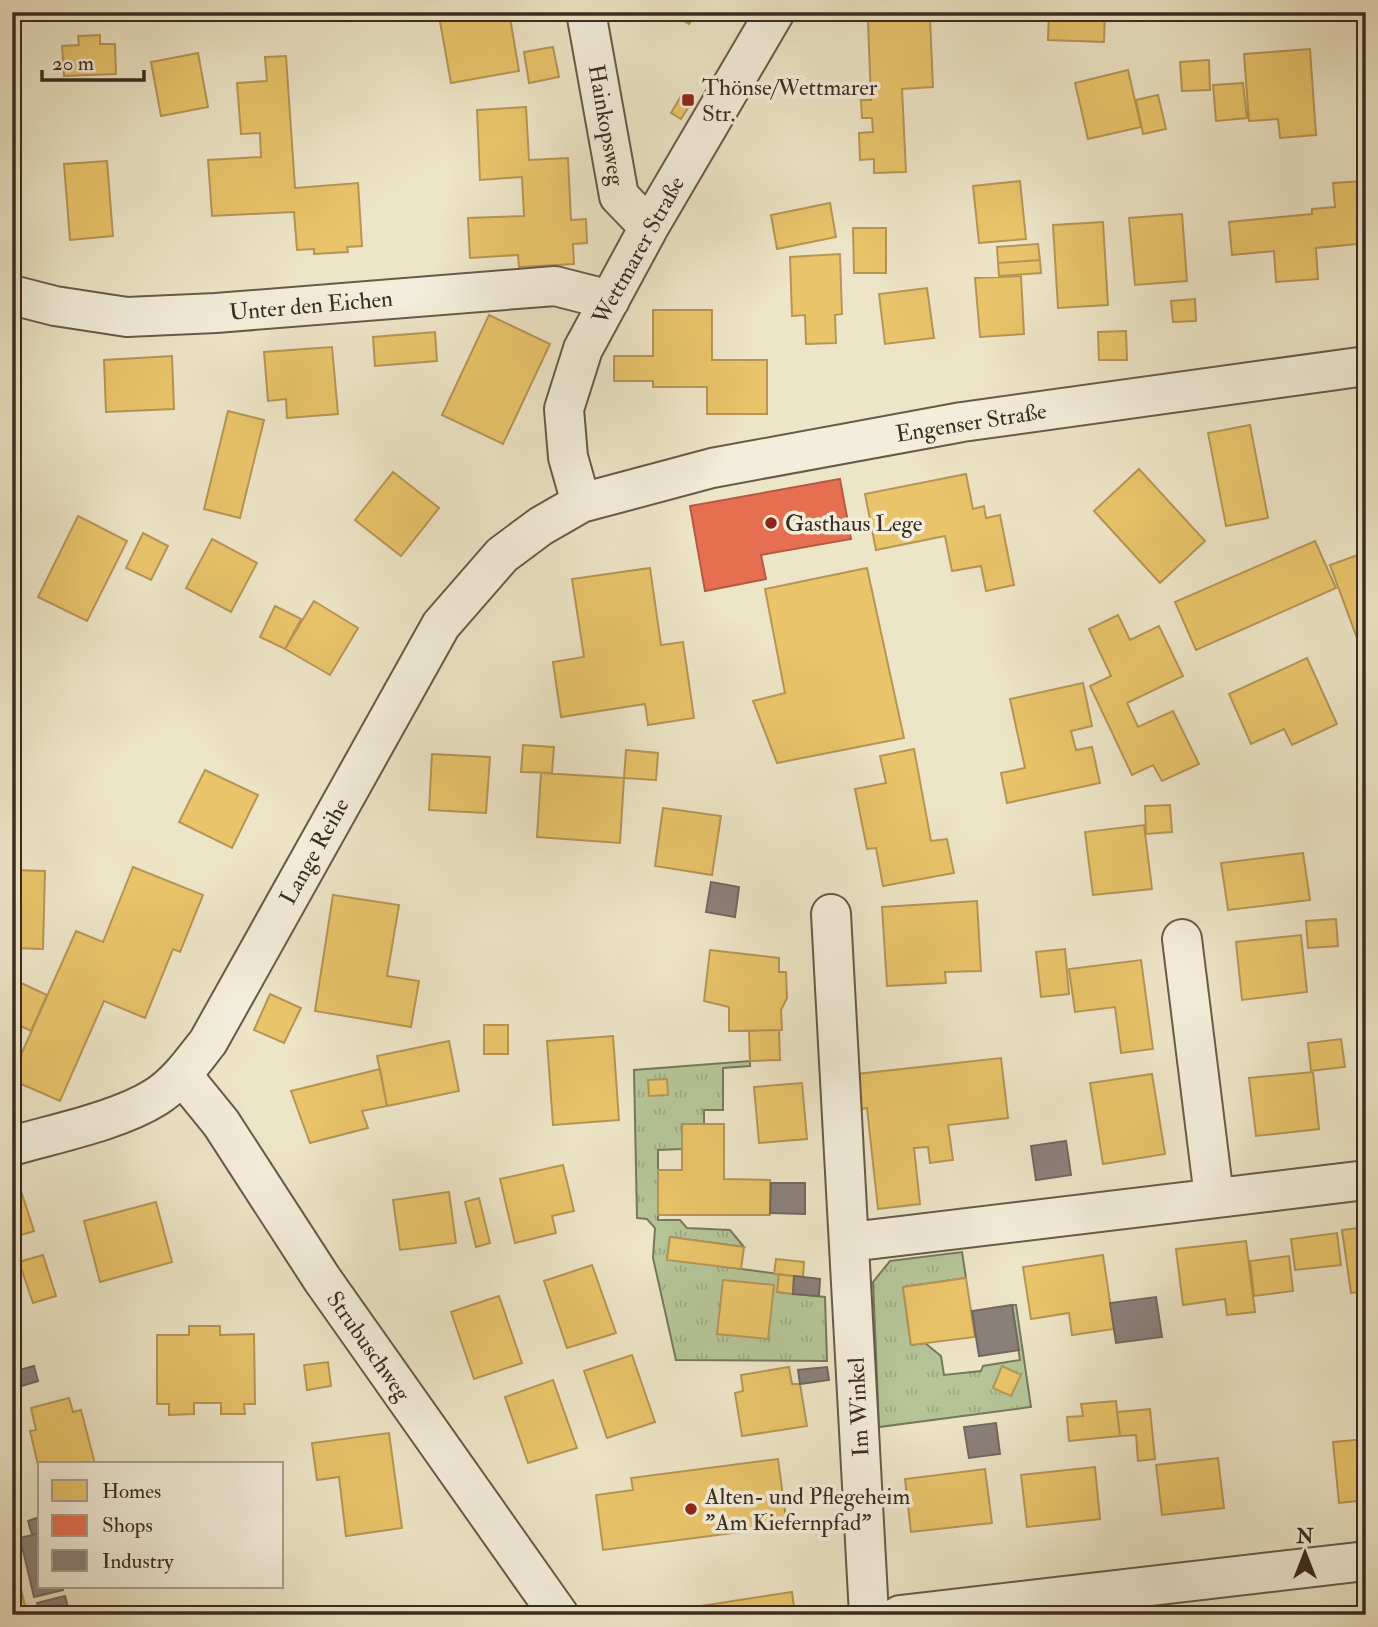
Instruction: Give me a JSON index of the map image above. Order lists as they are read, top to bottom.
{
  "streets": {
    "street": [
      "Hainkopsweg",
      "Wettmarer Straße",
      "Unter den Eichen",
      "Engenser Straße",
      "Lange Reihe",
      "Strubuschweg",
      "Im Winkel"
    ]
  },
  "crossings": [
    ["Hainkopsweg", "Wettmarer Straße"],
    ["Wettmarer Straße", "Unter den Eichen"],
    ["Wettmarer Straße", "Engenser Straße"],
    ["Wettmarer Straße", "Lange Reihe"],
    ["Engenser Straße", "Lange Reihe"],
    ["Lange Reihe", "Strubuschweg"]
  ],
  "places": {
    "transit": ["Thönse/Wettmarer Str."],
    "other": ["Gasthaus Lege", "Alten- und Pflegeheim \"Am Kiefernpfad\""]
  },
  "legend": ["Homes", "Shops", "Industry"],
  "scale_bar": "20 m",
  "north": "top"
}
